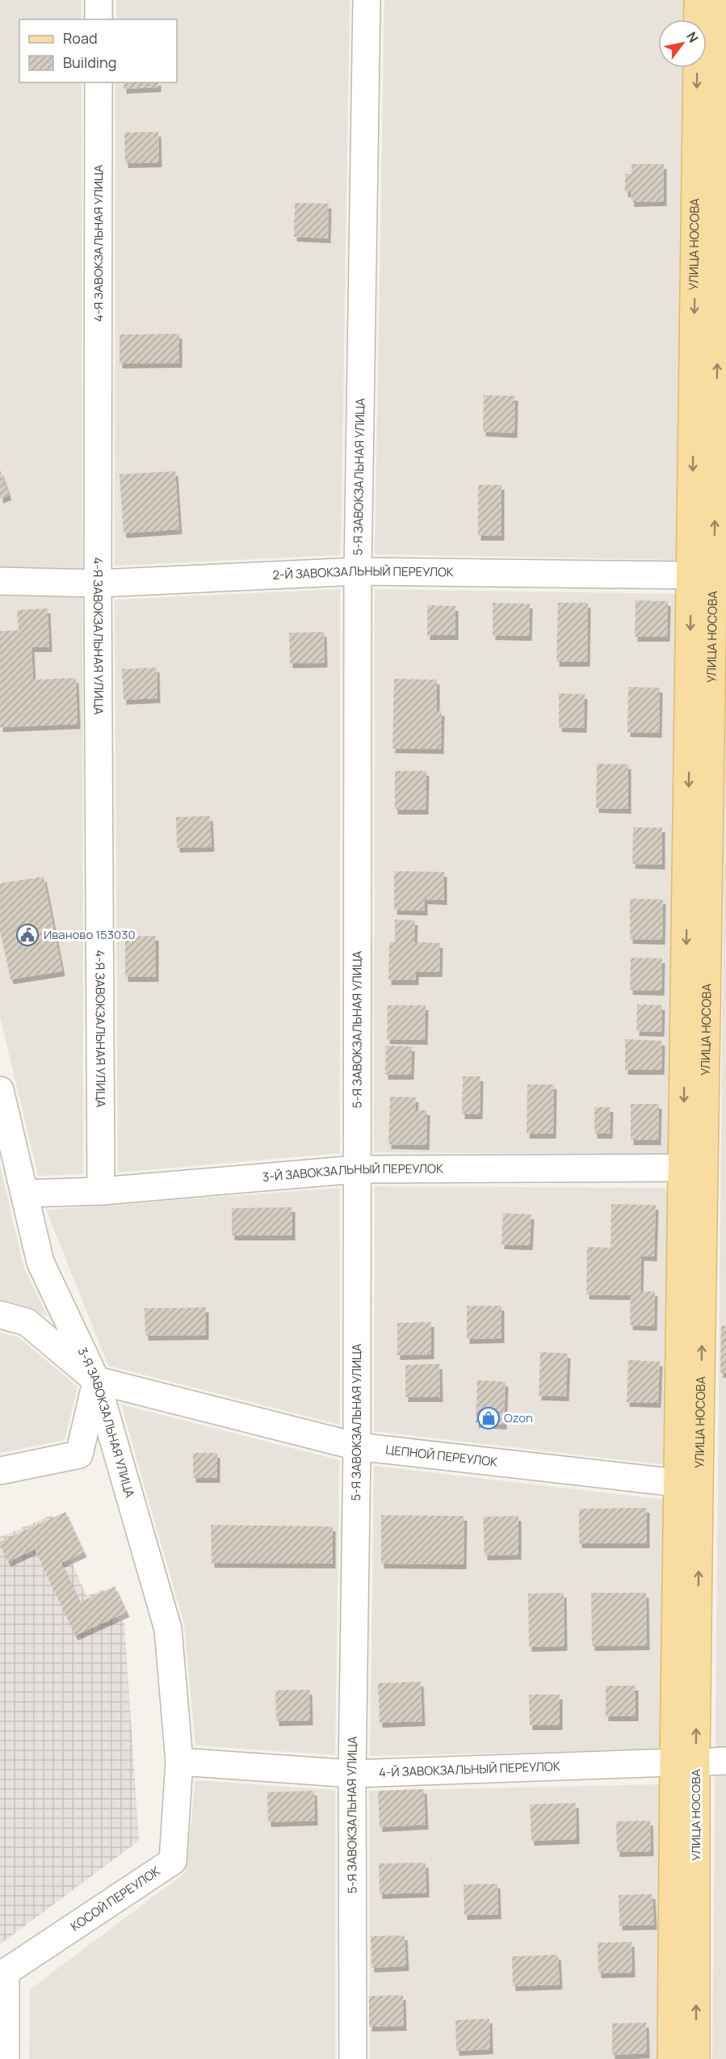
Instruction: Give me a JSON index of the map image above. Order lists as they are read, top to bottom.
{
  "streets": {
    "main road": ["УЛИЦА НОСОВА"],
    "street": [
      "4-Я ЗАВОКЗАЛЬНАЯ УЛИЦА",
      "5-Я ЗАВОКЗАЛЬНАЯ УЛИЦА",
      "2-Й ЗАВОКЗАЛЬНЫЙ ПЕРЕУЛОК",
      "3-Й ЗАВОКЗАЛЬНЫЙ ПЕРЕУЛОК",
      "3-Я ЗАВОКЗАЛЬНАЯ УЛИЦА",
      "ЦЕПНОЙ ПЕРЕУЛОК",
      "4-Й ЗАВОКЗАЛЬНЫЙ ПЕРЕУЛОК",
      "КОСОЙ ПЕРЕУЛОК"
    ]
  },
  "crossings": [
    ["4-Я ЗАВОКЗАЛЬНАЯ УЛИЦА", "2-Й ЗАВОКЗАЛЬНЫЙ ПЕРЕУЛОК"],
    ["4-Я ЗАВОКЗАЛЬНАЯ УЛИЦА", "3-Й ЗАВОКЗАЛЬНЫЙ ПЕРЕУЛОК"],
    ["УЛИЦА НОСОВА", "2-Й ЗАВОКЗАЛЬНЫЙ ПЕРЕУЛОК"],
    ["УЛИЦА НОСОВА", "3-Й ЗАВОКЗАЛЬНЫЙ ПЕРЕУЛОК"],
    ["УЛИЦА НОСОВА", "ЦЕПНОЙ ПЕРЕУЛОК"],
    ["УЛИЦА НОСОВА", "4-Й ЗАВОКЗАЛЬНЫЙ ПЕРЕУЛОК"],
    ["5-Я ЗАВОКЗАЛЬНАЯ УЛИЦА", "2-Й ЗАВОКЗАЛЬНЫЙ ПЕРЕУЛОК"],
    ["5-Я ЗАВОКЗАЛЬНАЯ УЛИЦА", "3-Й ЗАВОКЗАЛЬНЫЙ ПЕРЕУЛОК"],
    ["5-Я ЗАВОКЗАЛЬНАЯ УЛИЦА", "ЦЕПНОЙ ПЕРЕУЛОК"],
    ["5-Я ЗАВОКЗАЛЬНАЯ УЛИЦА", "4-Й ЗАВОКЗАЛЬНЫЙ ПЕРЕУЛОК"],
    ["3-Й ЗАВОКЗАЛЬНЫЙ ПЕРЕУЛОК", "3-Я ЗАВОКЗАЛЬНАЯ УЛИЦА"],
    ["3-Я ЗАВОКЗАЛЬНАЯ УЛИЦА", "ЦЕПНОЙ ПЕРЕУЛОК"],
    ["3-Я ЗАВОКЗАЛЬНАЯ УЛИЦА", "4-Й ЗАВОКЗАЛЬНЫЙ ПЕРЕУЛОК"],
    ["3-Я ЗАВОКЗАЛЬНАЯ УЛИЦА", "КОСОЙ ПЕРЕУЛОК"],
    ["4-Й ЗАВОКЗАЛЬНЫЙ ПЕРЕУЛОК", "КОСОЙ ПЕРЕУЛОК"]
  ],
  "places": {
    "public building": ["Иваново 153030"],
    "shop": ["Ozon"]
  },
  "legend": ["Road", "Building"],
  "north": "top right"
}
